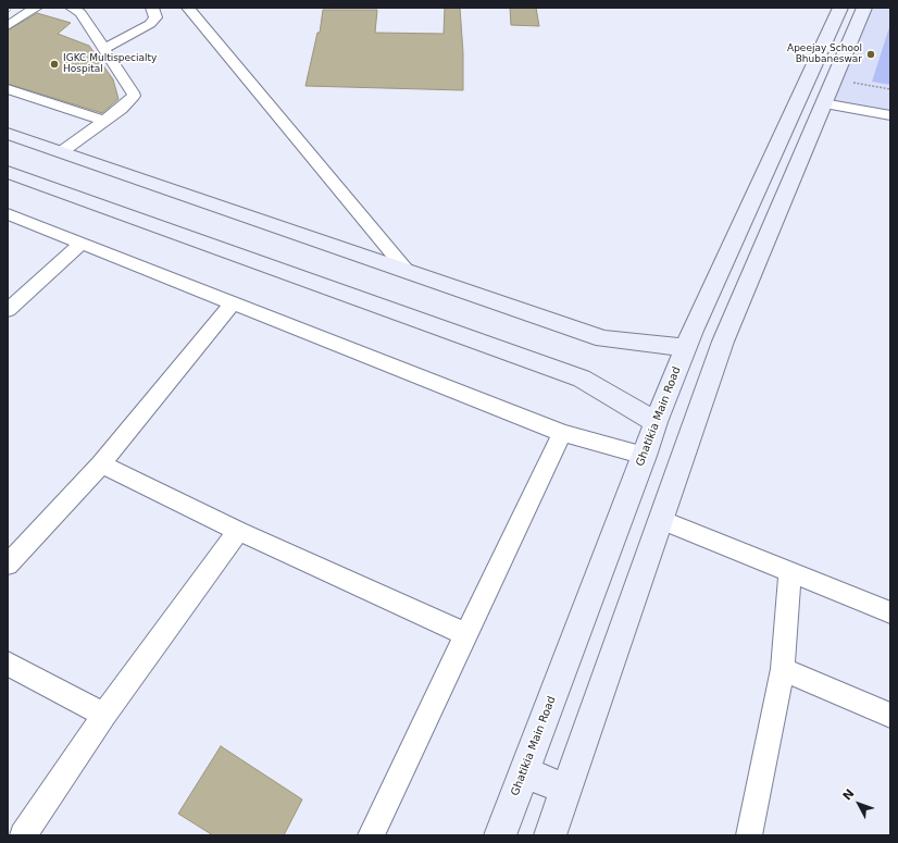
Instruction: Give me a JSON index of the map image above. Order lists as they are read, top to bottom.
{
  "streets": {
    "street": ["Ghatikia Main Road"]
  },
  "places": ["Apeejay School Bhubaneswar", "IGKC Multispecialty Hospital"],
  "north": "top left"
}
